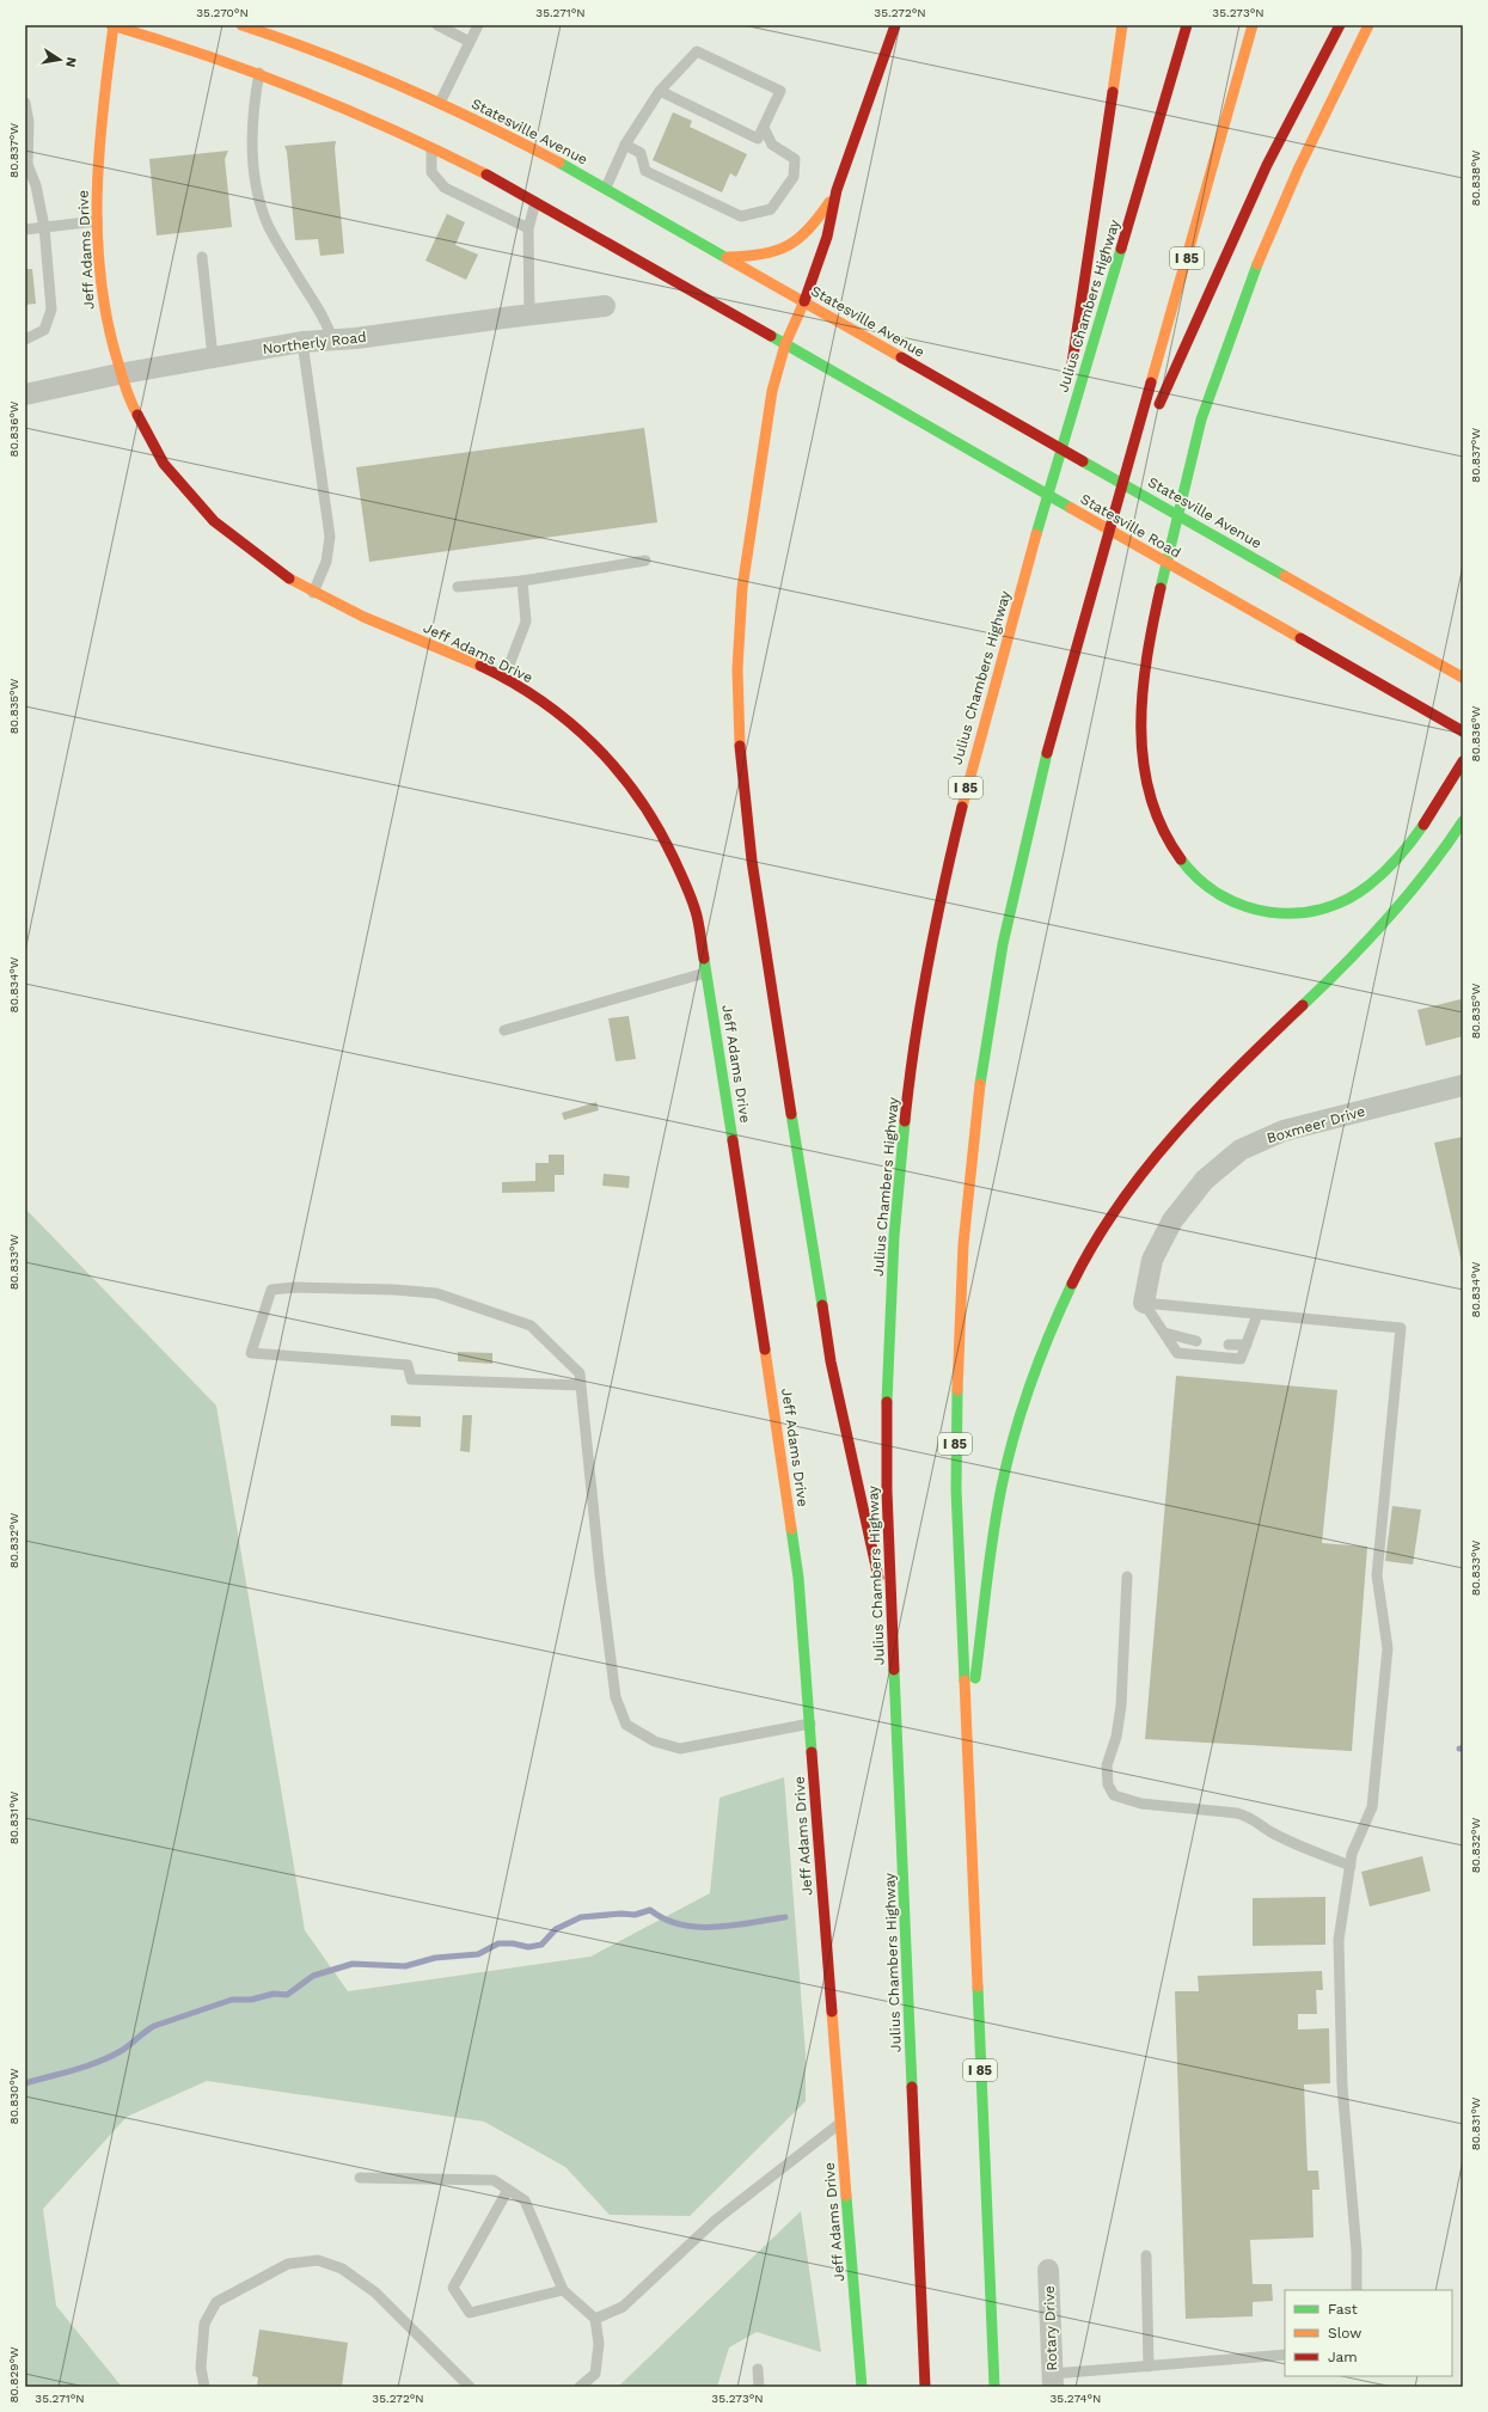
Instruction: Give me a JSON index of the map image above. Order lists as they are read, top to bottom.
{
  "streets": {
    "main road": [
      "Statesville Avenue",
      "Jeff Adams Drive",
      "I 85",
      "Julius Chambers Highway",
      "Statesville Road"
    ],
    "street": ["Northerly Road", "Boxmeer Drive", "Rotary Drive"]
  },
  "crossings": [
    ["Jeff Adams Drive", "Northerly Road"]
  ],
  "legend": ["Fast", "Slow", "Jam"],
  "north": "right",
  "coordinates": [
    "35.270°N",
    "35.271°N",
    "35.272°N",
    "35.273°N",
    "80.837°W",
    "80.838°W",
    "80.836°W",
    "80.835°W",
    "80.834°W",
    "80.833°W",
    "80.832°W",
    "80.831°W",
    "80.830°W",
    "80.829°W",
    "35.274°N"
  ]
}
